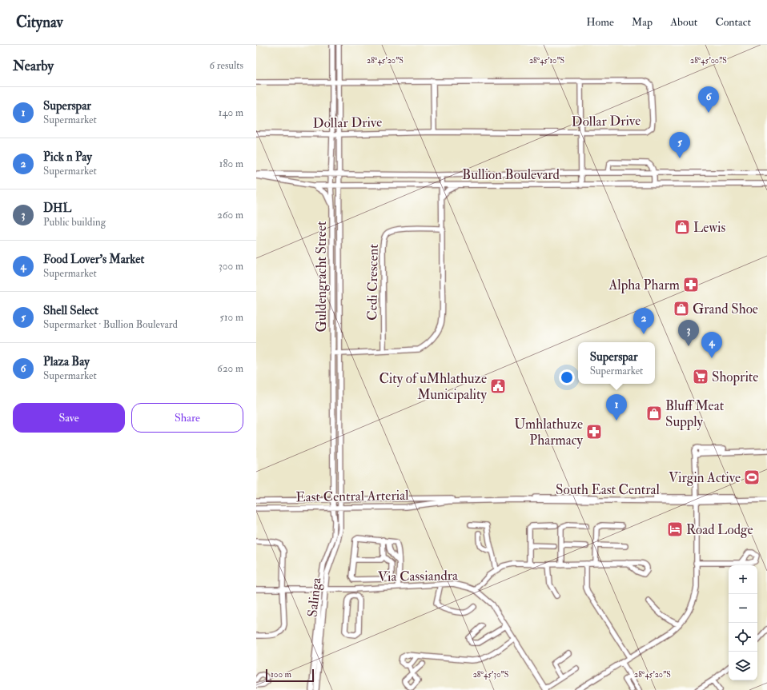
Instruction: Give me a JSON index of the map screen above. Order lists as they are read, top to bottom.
{
  "streets": {
    "street": [
      "Dollar Drive",
      "Bullion Boulevard",
      "Guldengracht Street",
      "Cedi Crescent",
      "South East Central",
      "East Central Arterial",
      "Via Cassiandra",
      "Salinga"
    ]
  },
  "crossings": [
    ["Dollar Drive", "Guldengracht Street"],
    ["Bullion Boulevard", "Guldengracht Street"],
    ["Guldengracht Street", "East Central Arterial"],
    ["Guldengracht Street", "Salinga"],
    ["South East Central", "East Central Arterial"],
    ["East Central Arterial", "Salinga"],
    ["Via Cassiandra", "Salinga"]
  ],
  "places": {
    "shop": ["Lewis", "Grand Shoe", "Bluff Meat Supply"],
    "pharmacy": ["Alpha Pharm", "Umhlathuze Pharmacy"],
    "supermarket": ["Shoprite"],
    "public building": ["City of uMhlathuze Municipality"],
    "sports": ["Virgin Active"],
    "hotel": ["Road Lodge"]
  },
  "scale_bar": "100 m",
  "page": {
    "header": "Citynav",
    "nav": [
      "Home",
      "Map",
      "About",
      "Contact"
    ],
    "heading": ["Nearby", "6 results"],
    "list": [
      {
        "mark": "1",
        "name": "Superspar",
        "note": "Supermarket",
        "value": "140 m"
      },
      {
        "mark": "2",
        "name": "Pick n Pay",
        "note": "Supermarket",
        "value": "180 m"
      },
      {
        "mark": "3",
        "name": "DHL",
        "note": "Public building",
        "value": "260 m"
      },
      {
        "mark": "4",
        "name": "Food Lover's Market",
        "note": "Supermarket",
        "value": "300 m"
      },
      {
        "mark": "5",
        "name": "Shell Select",
        "note": "Supermarket · Bullion Boulevard",
        "value": "510 m"
      },
      {
        "mark": "6",
        "name": "Plaza Bay",
        "note": "Supermarket",
        "value": "620 m"
      }
    ],
    "pins": [
      "6",
      "5",
      "2",
      "3",
      "4",
      "1"
    ],
    "popup": ["Superspar", "Supermarket"],
    "buttons": ["Save", "Share"],
    "map_buttons": ["+", "−"],
    "scale": "100 m"
  },
  "coordinates": [
    "28°45'20\"S",
    "28°45'00\"S",
    "28°45'10\"S",
    "28°45'30\"S"
  ]
}
